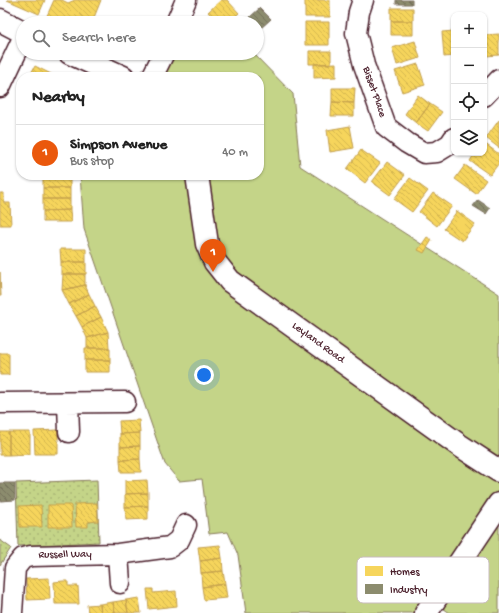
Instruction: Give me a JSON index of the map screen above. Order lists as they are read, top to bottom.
{
  "streets": {
    "street": ["Bisset Place", "Leyland Road", "Russell Way"]
  },
  "legend": ["Homes", "Industry"],
  "page": {
    "map_buttons": ["+", "−"],
    "search": "Search here",
    "heading": "Nearby",
    "list": [
      {
        "mark": "1",
        "name": "Simpson Avenue",
        "note": "Bus stop",
        "value": "40 m"
      }
    ],
    "pins": "1"
  }
}
